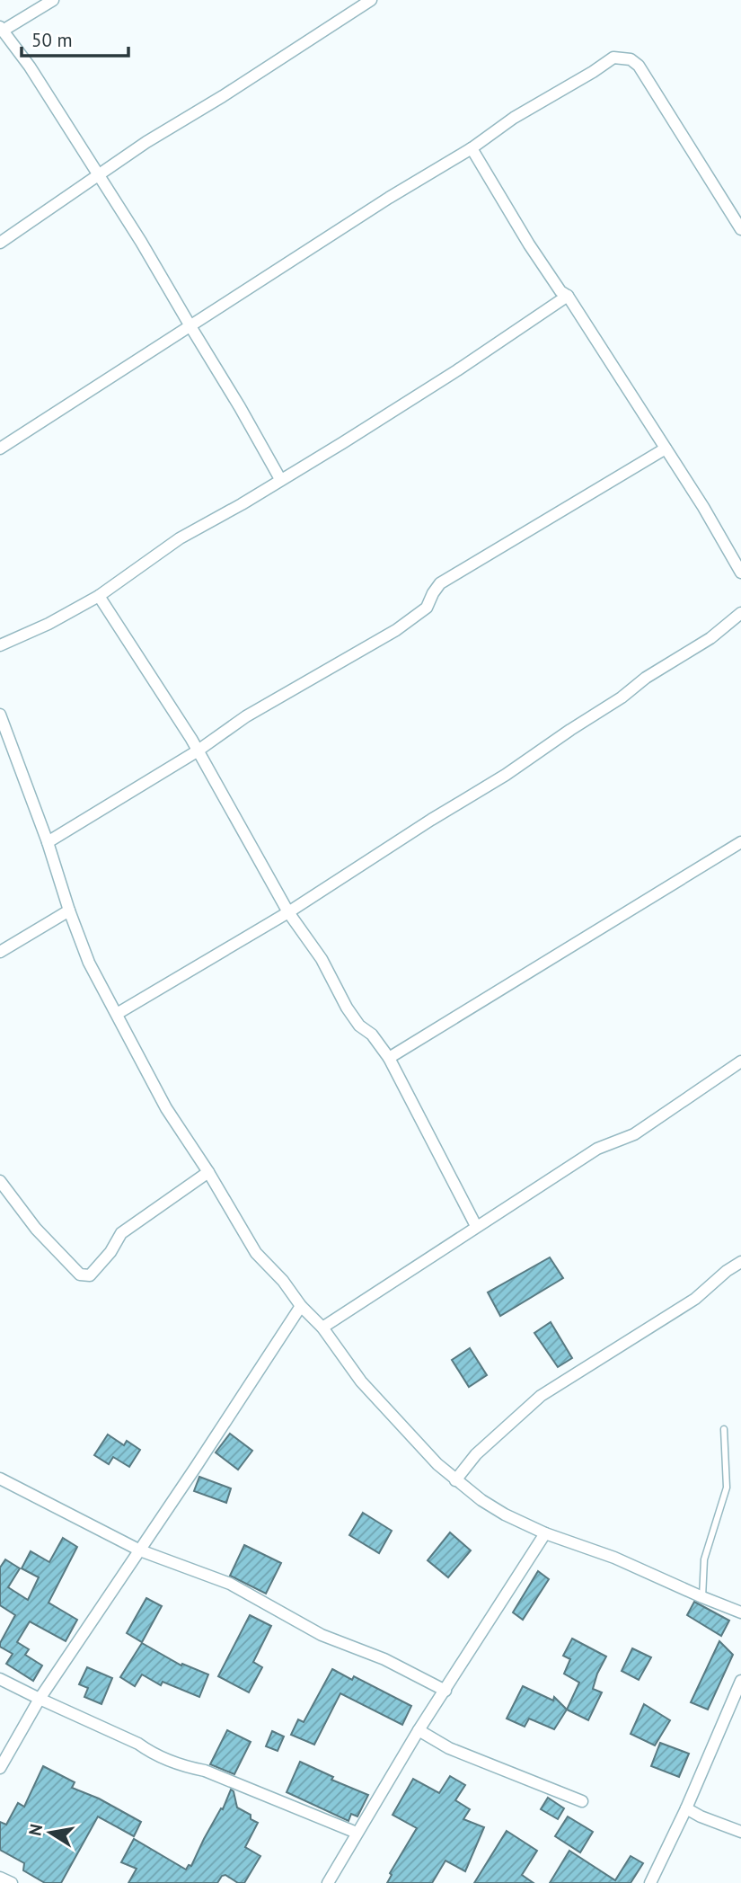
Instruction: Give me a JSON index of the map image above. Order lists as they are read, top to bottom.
{
  "scale_bar": "50 m",
  "north": "left"
}
